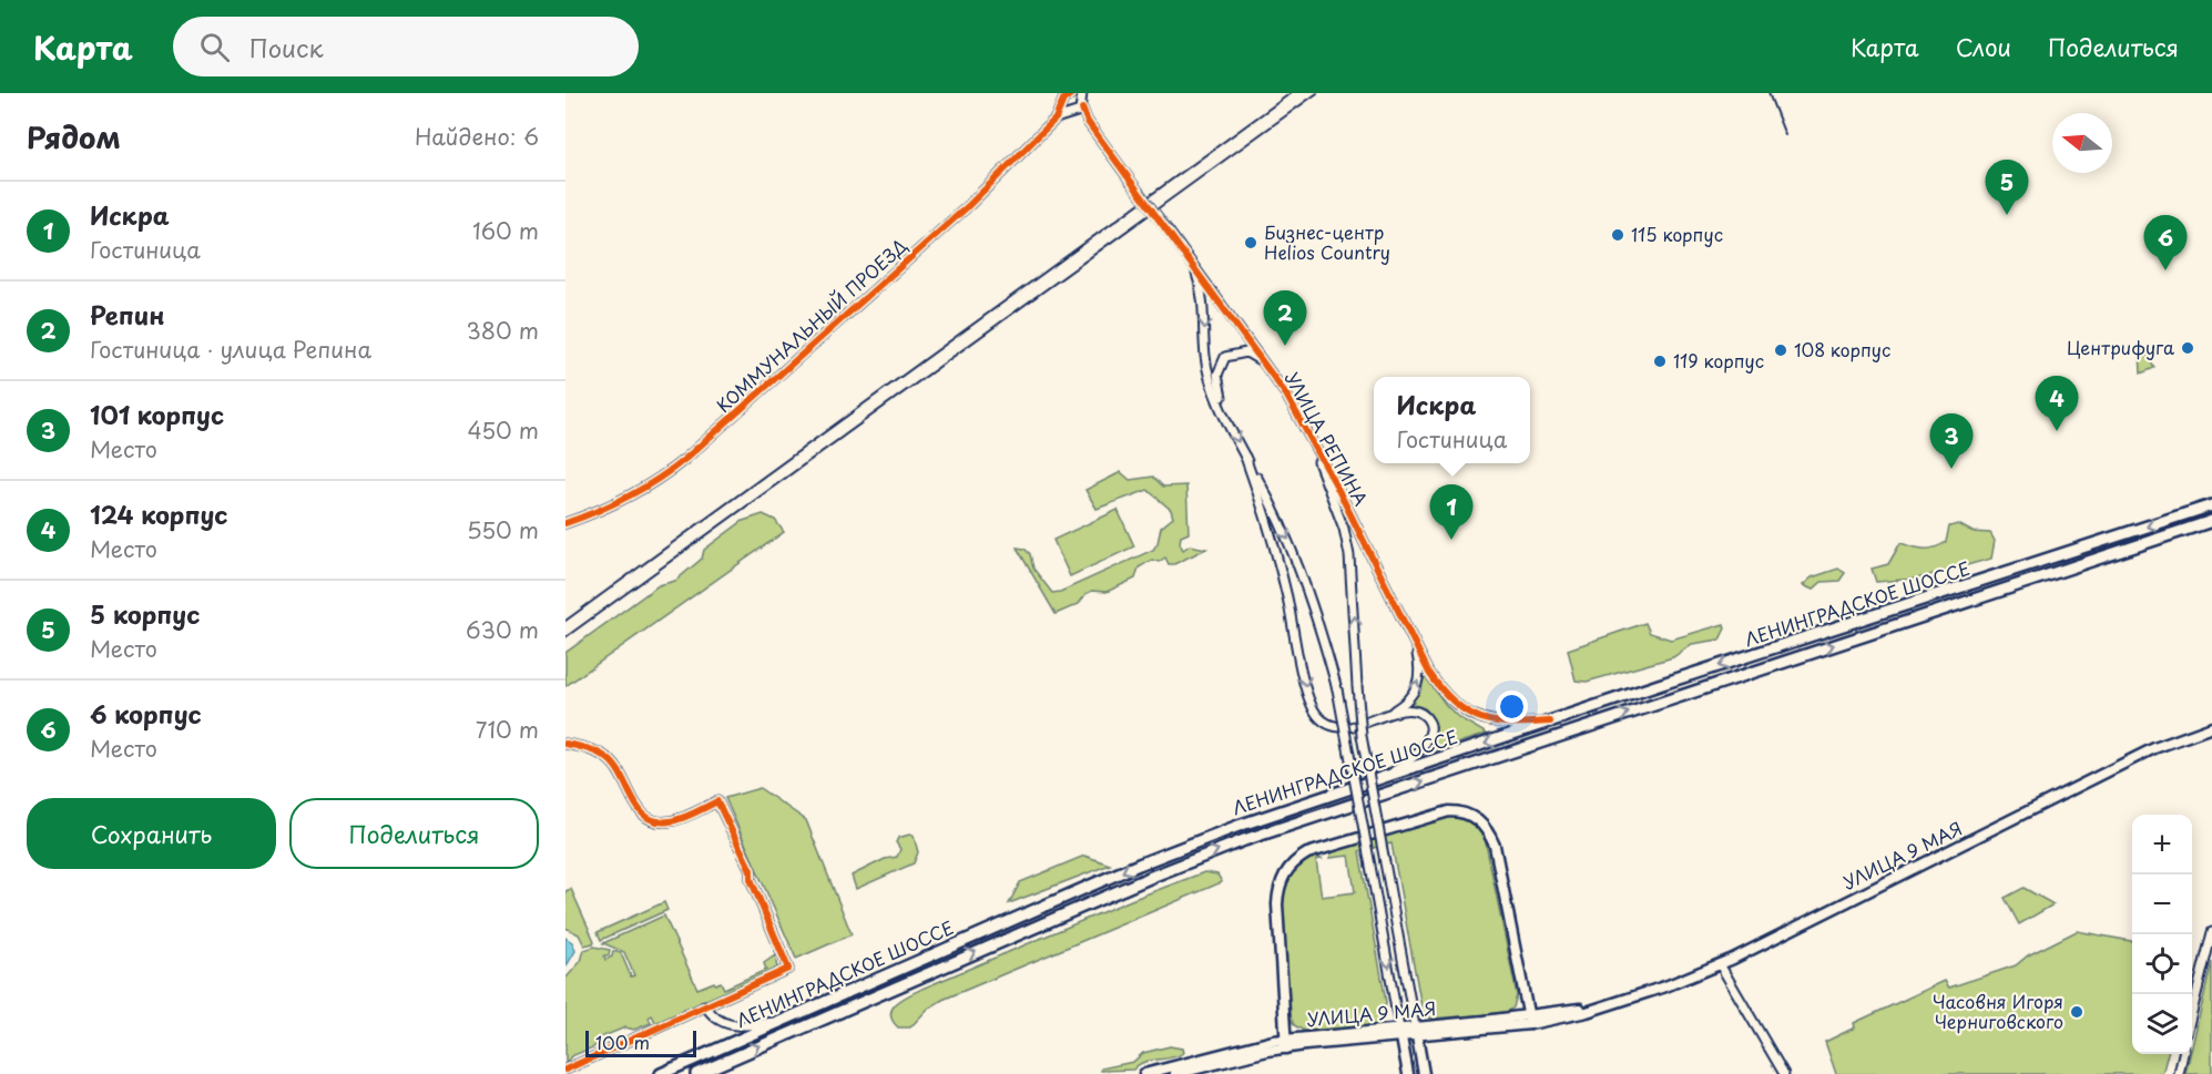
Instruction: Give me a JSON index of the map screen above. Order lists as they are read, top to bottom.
{
  "streets": {
    "highway": ["ЛЕНИНГРАДСКОЕ ШОССЕ"],
    "main road": ["УЛИЦА 9 МАЯ"],
    "street": ["КОММУНАЛЬНЫЙ ПРОЕЗД", "УЛИЦА РЕПИНА"]
  },
  "crossings": [
    ["КОММУНАЛЬНЫЙ ПРОЕЗД", "УЛИЦА РЕПИНА"],
    ["УЛИЦА РЕПИНА", "ЛЕНИНГРАДСКОЕ ШОССЕ"]
  ],
  "places": [
    "115 корпус",
    "Бизнес-центр Helios Country",
    "Центрифуга",
    "108 корпус",
    "119 корпус",
    "Часовня Игоря Черниговского"
  ],
  "scale_bar": "100 m",
  "north": "left",
  "page": {
    "header": "Карта",
    "search": "Поиск",
    "nav": ["Карта", "Слои", "Поделиться"],
    "heading": ["Рядом", "Найдено: 6"],
    "pins": [
      "5",
      "6",
      "2",
      "4",
      "3",
      "1"
    ],
    "list": [
      {
        "mark": "1",
        "name": "Искра",
        "note": "Гостиница",
        "value": "160 m"
      },
      {
        "mark": "2",
        "name": "Репин",
        "note": "Гостиница · улица Репина",
        "value": "380 m"
      },
      {
        "mark": "3",
        "name": "101 корпус",
        "note": "Место",
        "value": "450 m"
      },
      {
        "mark": "4",
        "name": "124 корпус",
        "note": "Место",
        "value": "550 m"
      },
      {
        "mark": "5",
        "name": "5 корпус",
        "note": "Место",
        "value": "630 m"
      },
      {
        "mark": "6",
        "name": "6 корпус",
        "note": "Место",
        "value": "710 m"
      }
    ],
    "popup": ["Искра", "Гостиница"],
    "buttons": ["Сохранить", "Поделиться"],
    "map_buttons": ["+", "−"],
    "scale": "100 m"
  }
}
